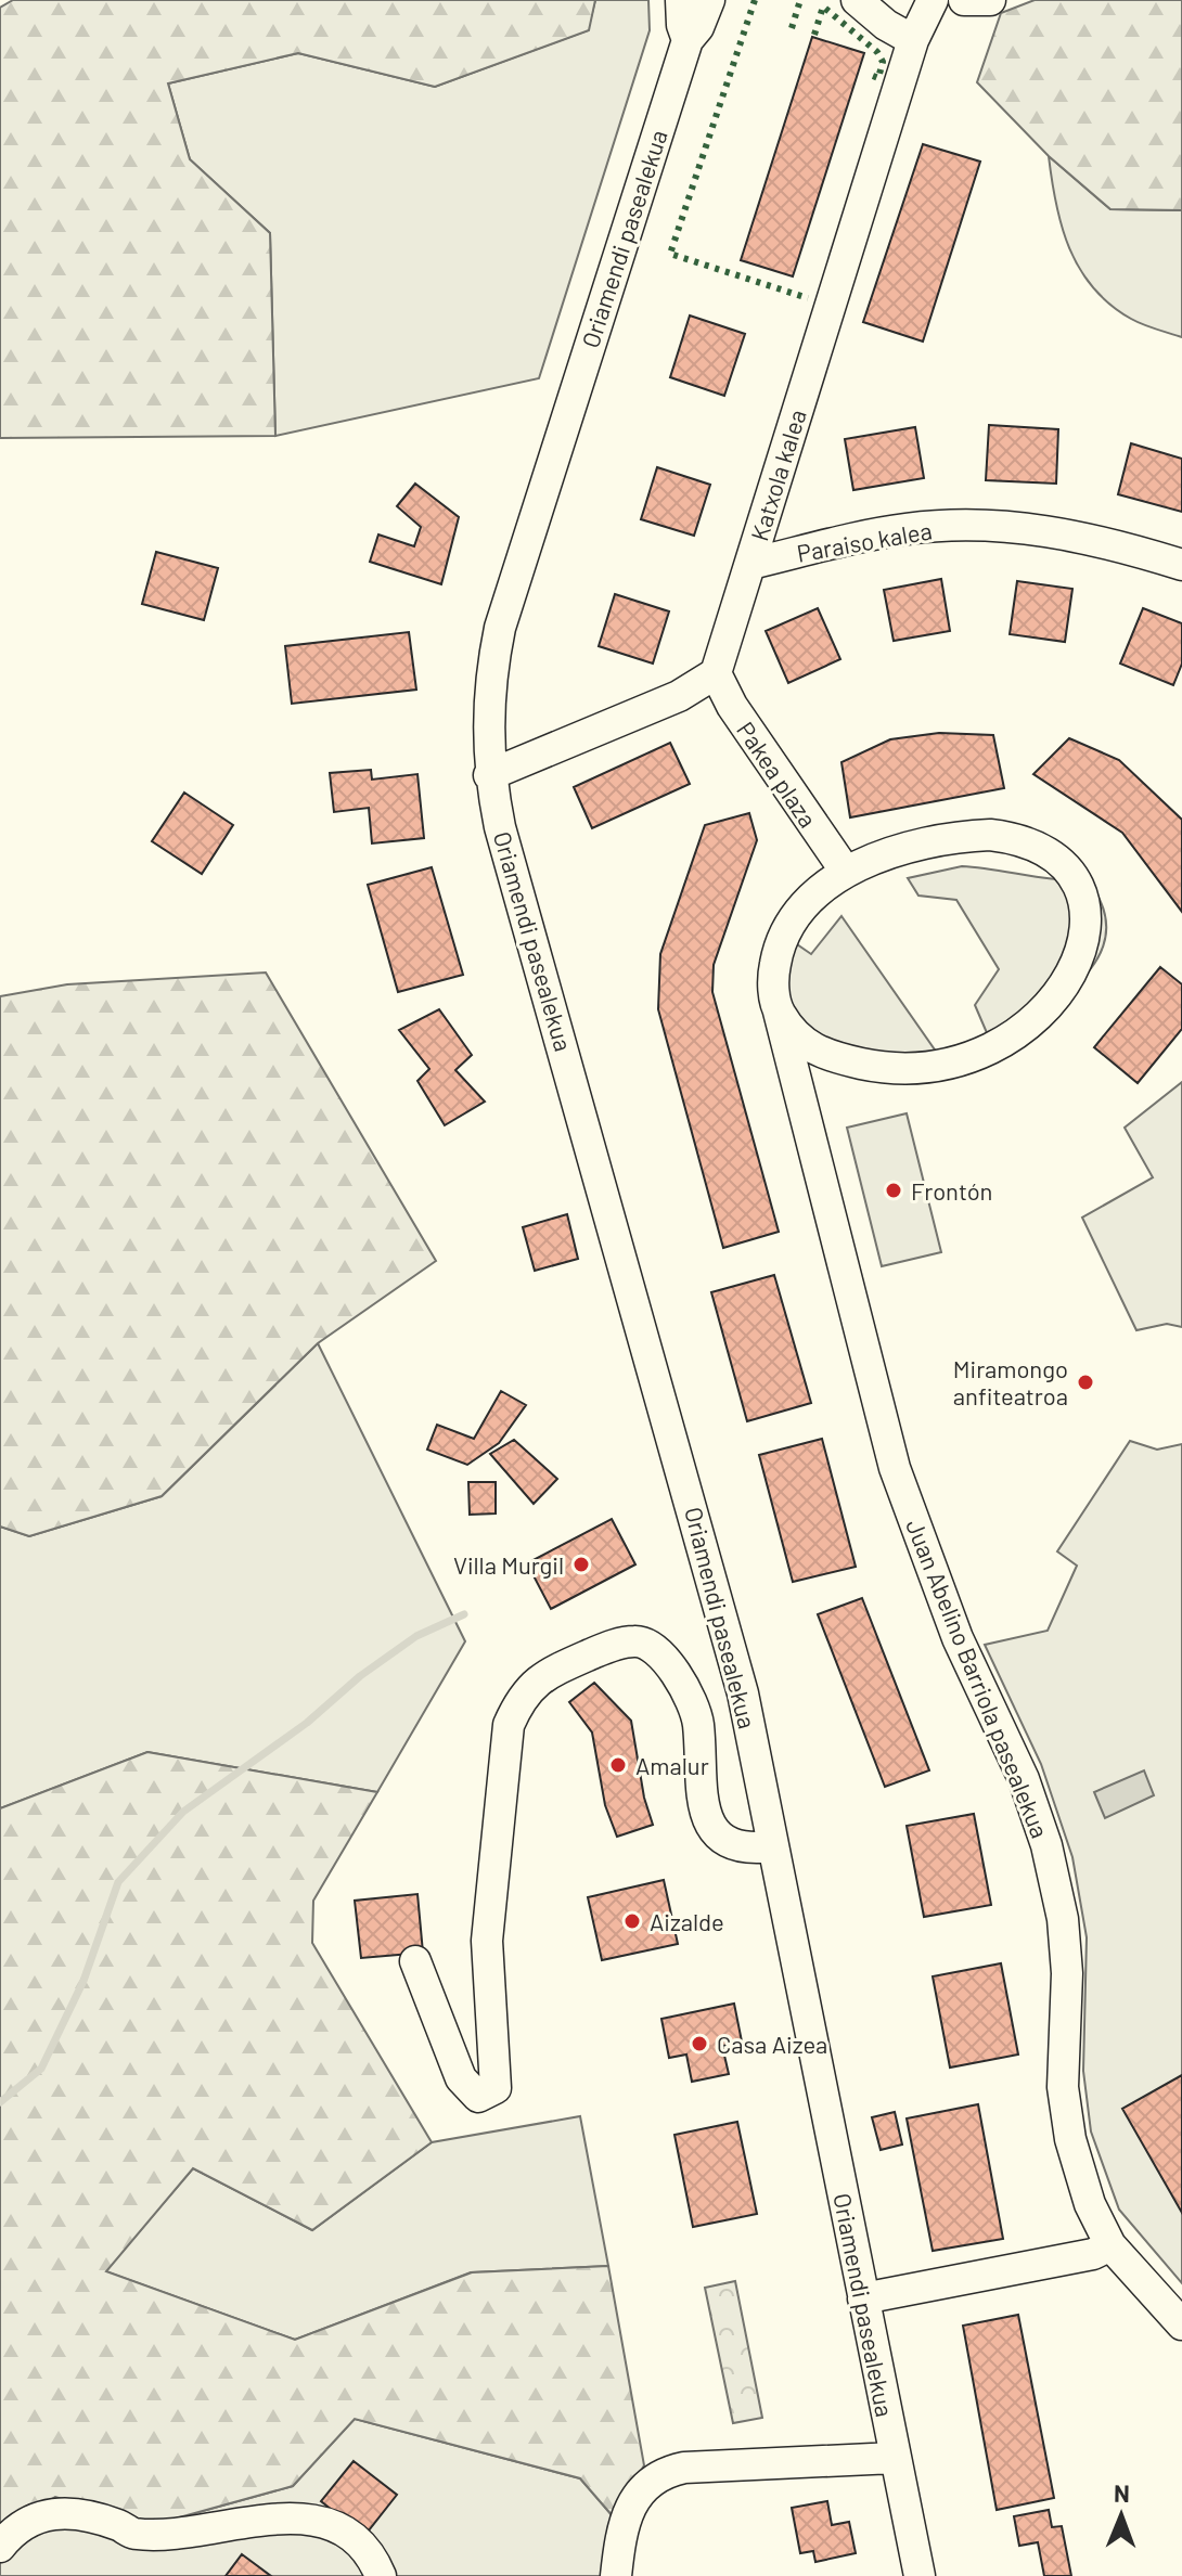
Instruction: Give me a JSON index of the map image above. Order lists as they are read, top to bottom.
{
  "streets": {
    "street": [
      "Oriamendi pasealekua",
      "Katxola kalea",
      "Paraiso kalea",
      "Pakea plaza",
      "Juan Abelino Barriola pasealekua"
    ]
  },
  "crossings": [
    ["Katxola kalea", "Paraiso kalea"],
    ["Katxola kalea", "Pakea plaza"]
  ],
  "places": [
    "Frontón",
    "Miramongo anfiteatroa",
    "Villa Murgil",
    "Amalur",
    "Aizalde",
    "Casa Aizea"
  ],
  "north": "top"
}
